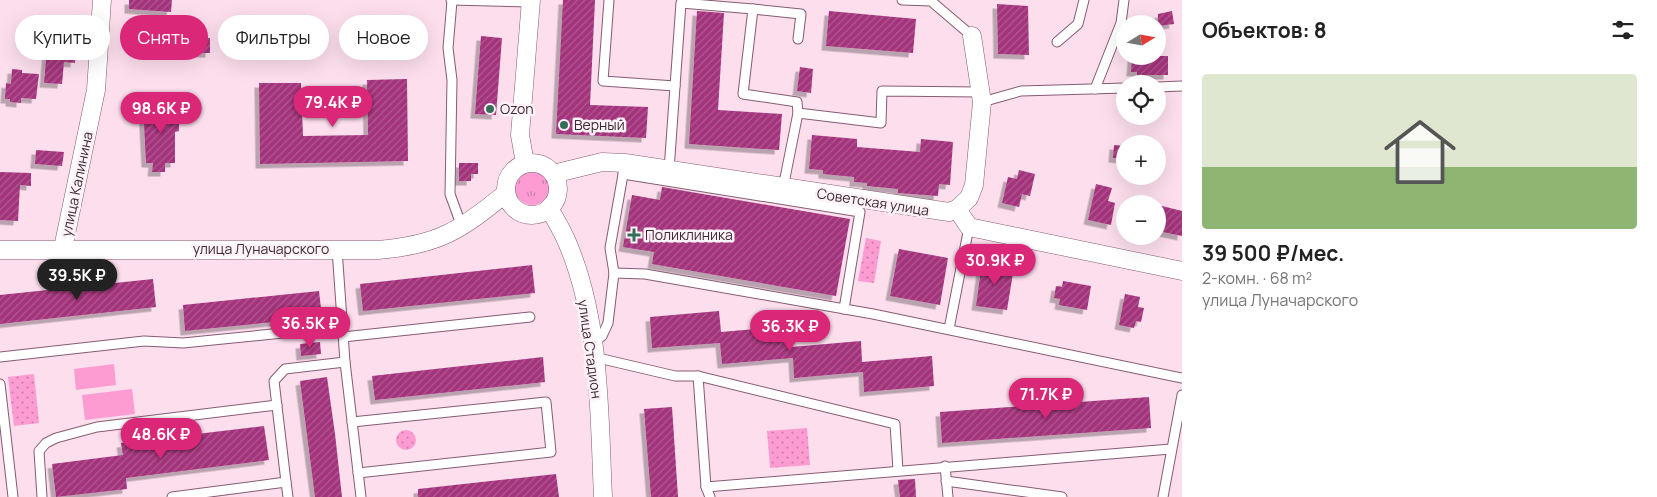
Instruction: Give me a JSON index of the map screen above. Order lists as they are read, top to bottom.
{
  "streets": {
    "street": [
      "улица Калинина",
      "Советская улица",
      "улица Луначарского",
      "улица Стадион"
    ]
  },
  "crossings": [
    ["улица Калинина", "улица Луначарского"],
    ["Советская улица", "улица Луначарского"],
    ["Советская улица", "улица Стадион"],
    ["улица Луначарского", "улица Стадион"]
  ],
  "places": {
    "other": ["Ozon", "Верный"],
    "health": ["Поликлиника"]
  },
  "north": "right",
  "page": {
    "heading": "Объектов: 8",
    "map_buttons": ["+", "−"],
    "chip": [
      "Купить",
      "Снять",
      "Фильтры",
      "Новое"
    ],
    "list": [
      {
        "name": "39 500 ₽/мес.",
        "note": "2-комн. · 68 m² · улица Луначарского"
      }
    ],
    "price": [
      "79.4K ₽",
      "98.6K ₽",
      "30.9K ₽",
      "39.5K ₽",
      "36.5K ₽",
      "36.3K ₽",
      "71.7K ₽",
      "48.6K ₽"
    ]
  }
}
